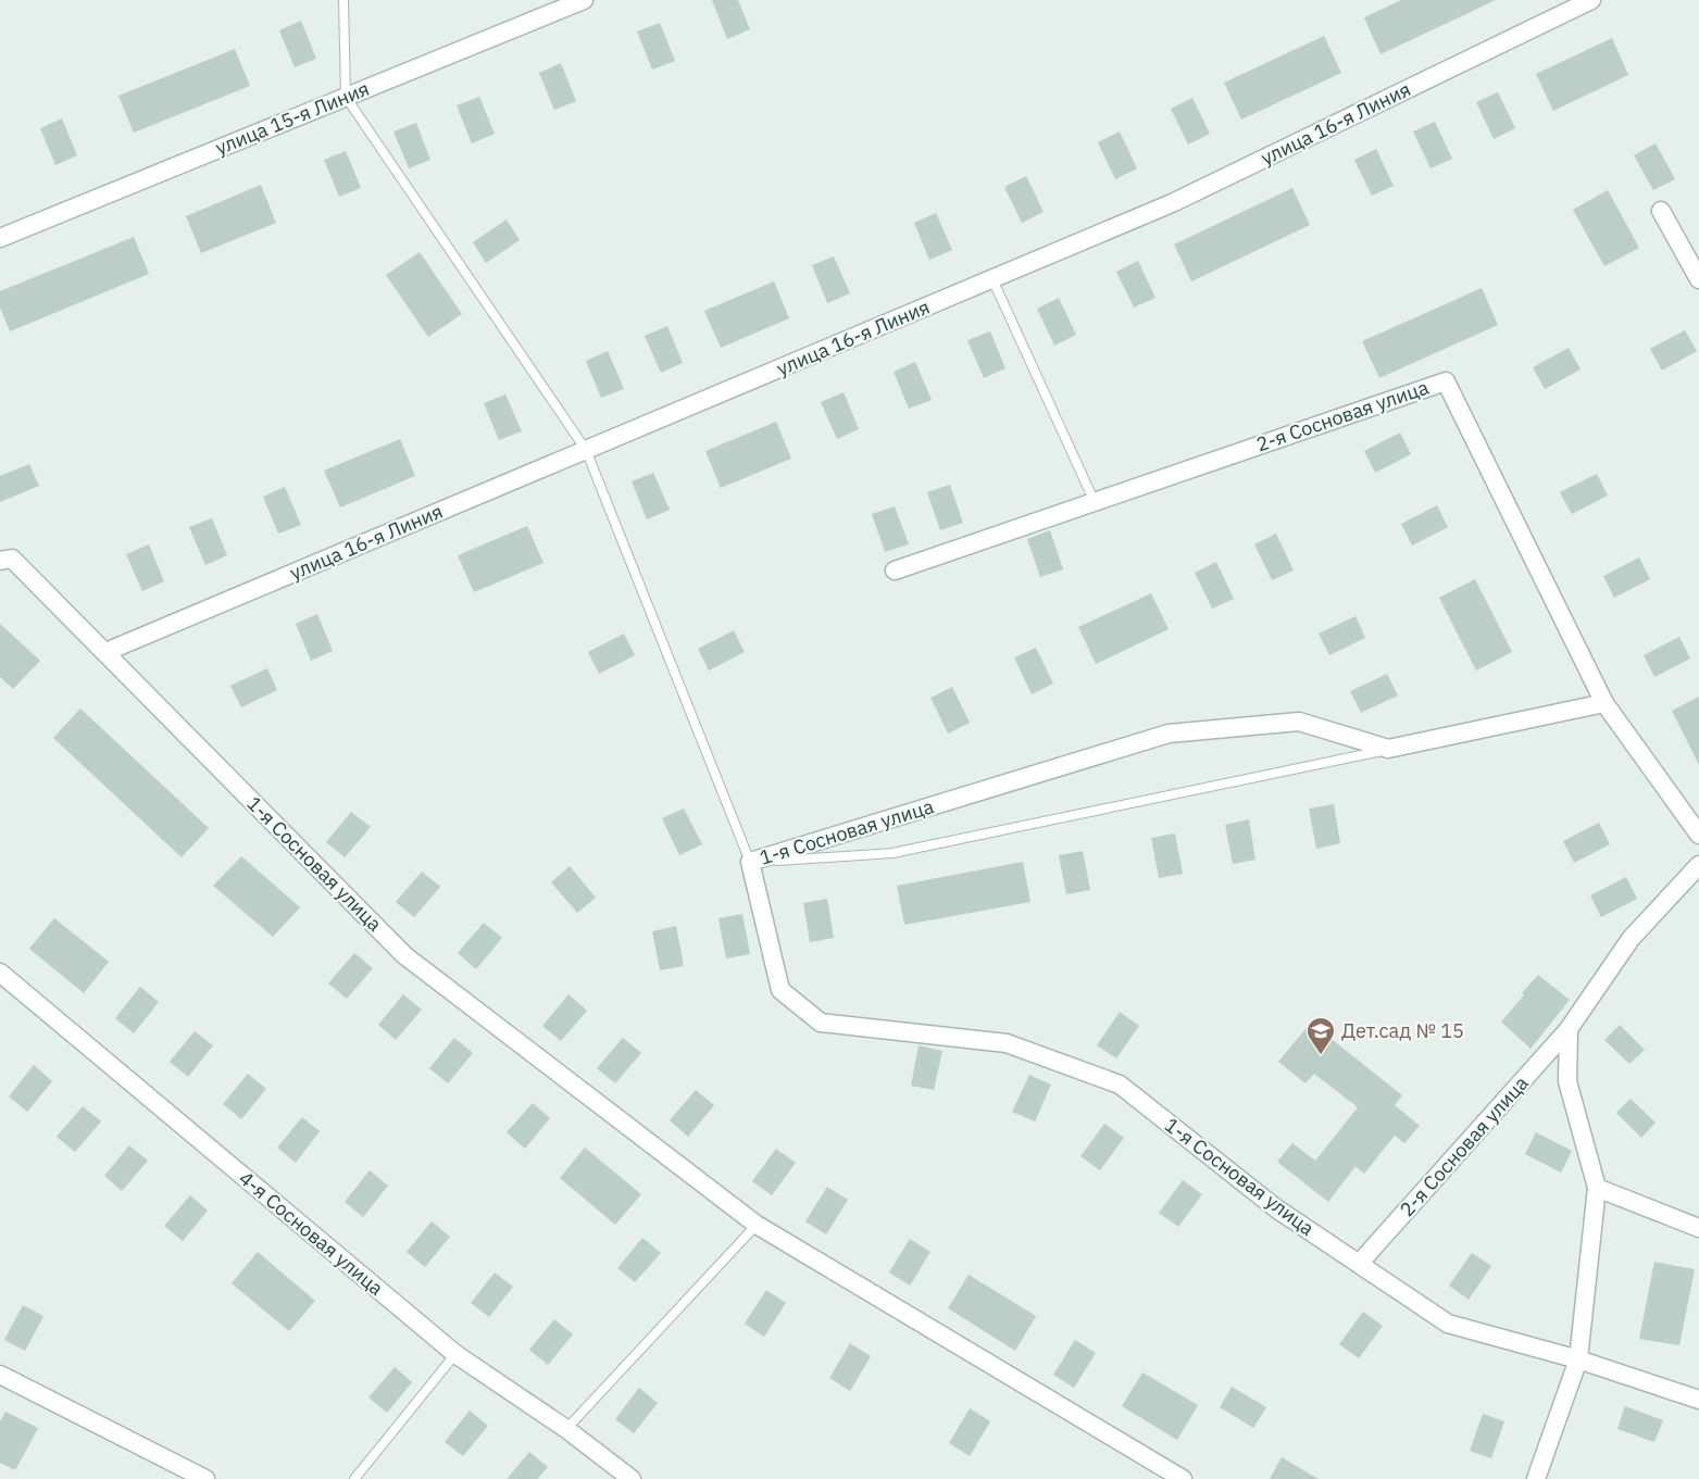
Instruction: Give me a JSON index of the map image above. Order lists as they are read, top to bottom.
{
  "streets": {
    "street": [
      "улица 15-я Линия",
      "улица 16-я Линия",
      "2-я Сосновая улица",
      "1-я Сосновая улица",
      "4-я Сосновая улица"
    ]
  },
  "crossings": [
    ["улица 16-я Линия", "1-я Сосновая улица"],
    ["2-я Сосновая улица", "1-я Сосновая улица"]
  ],
  "places": {
    "school or university": ["Дет.сад № 15"]
  }
}
